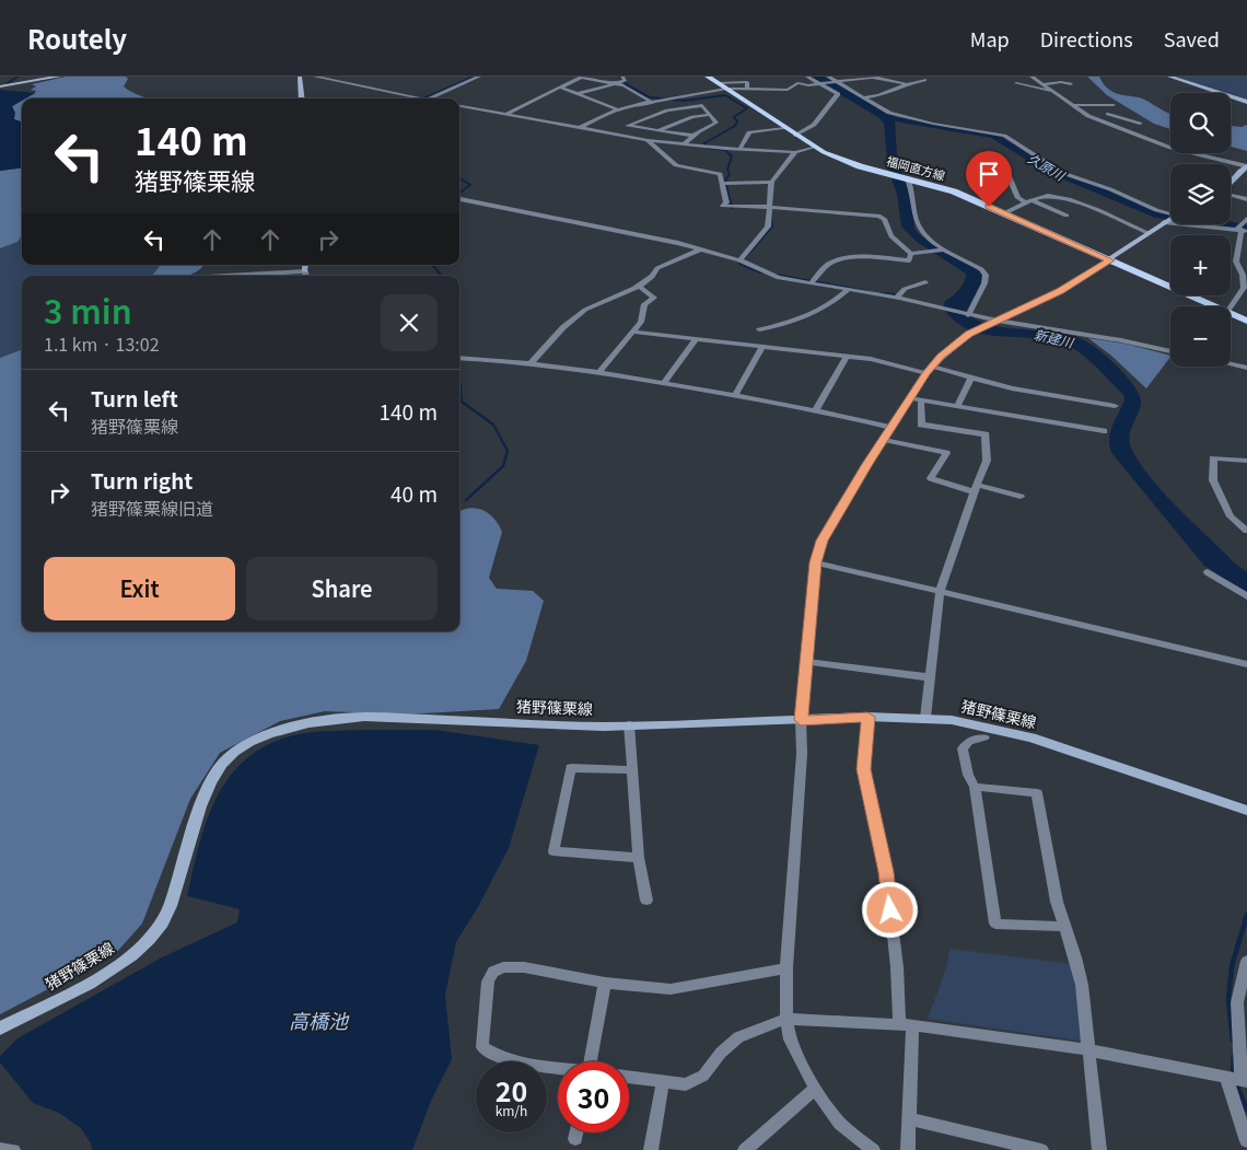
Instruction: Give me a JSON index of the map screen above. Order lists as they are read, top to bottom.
{
  "streets": {
    "main road": ["福岡直方線"],
    "street": ["猪野篠栗線"]
  },
  "water": ["久原川", "新建川", "高橋池"],
  "page": {
    "header": "Routely",
    "nav": ["Map", "Directions", "Saved"],
    "map_buttons": ["+", "−"],
    "turn": ["140 m", "猪野篠栗線"],
    "heading": ["3 min", "1.1 km · 13:02"],
    "list": [
      {
        "name": "Turn left",
        "note": "猪野篠栗線",
        "value": "140 m"
      },
      {
        "name": "Turn right",
        "note": "猪野篠栗線旧道",
        "value": "40 m"
      }
    ],
    "buttons": ["Exit", "Share"],
    "speed": "20 km/h",
    "limit": "30"
  }
}
